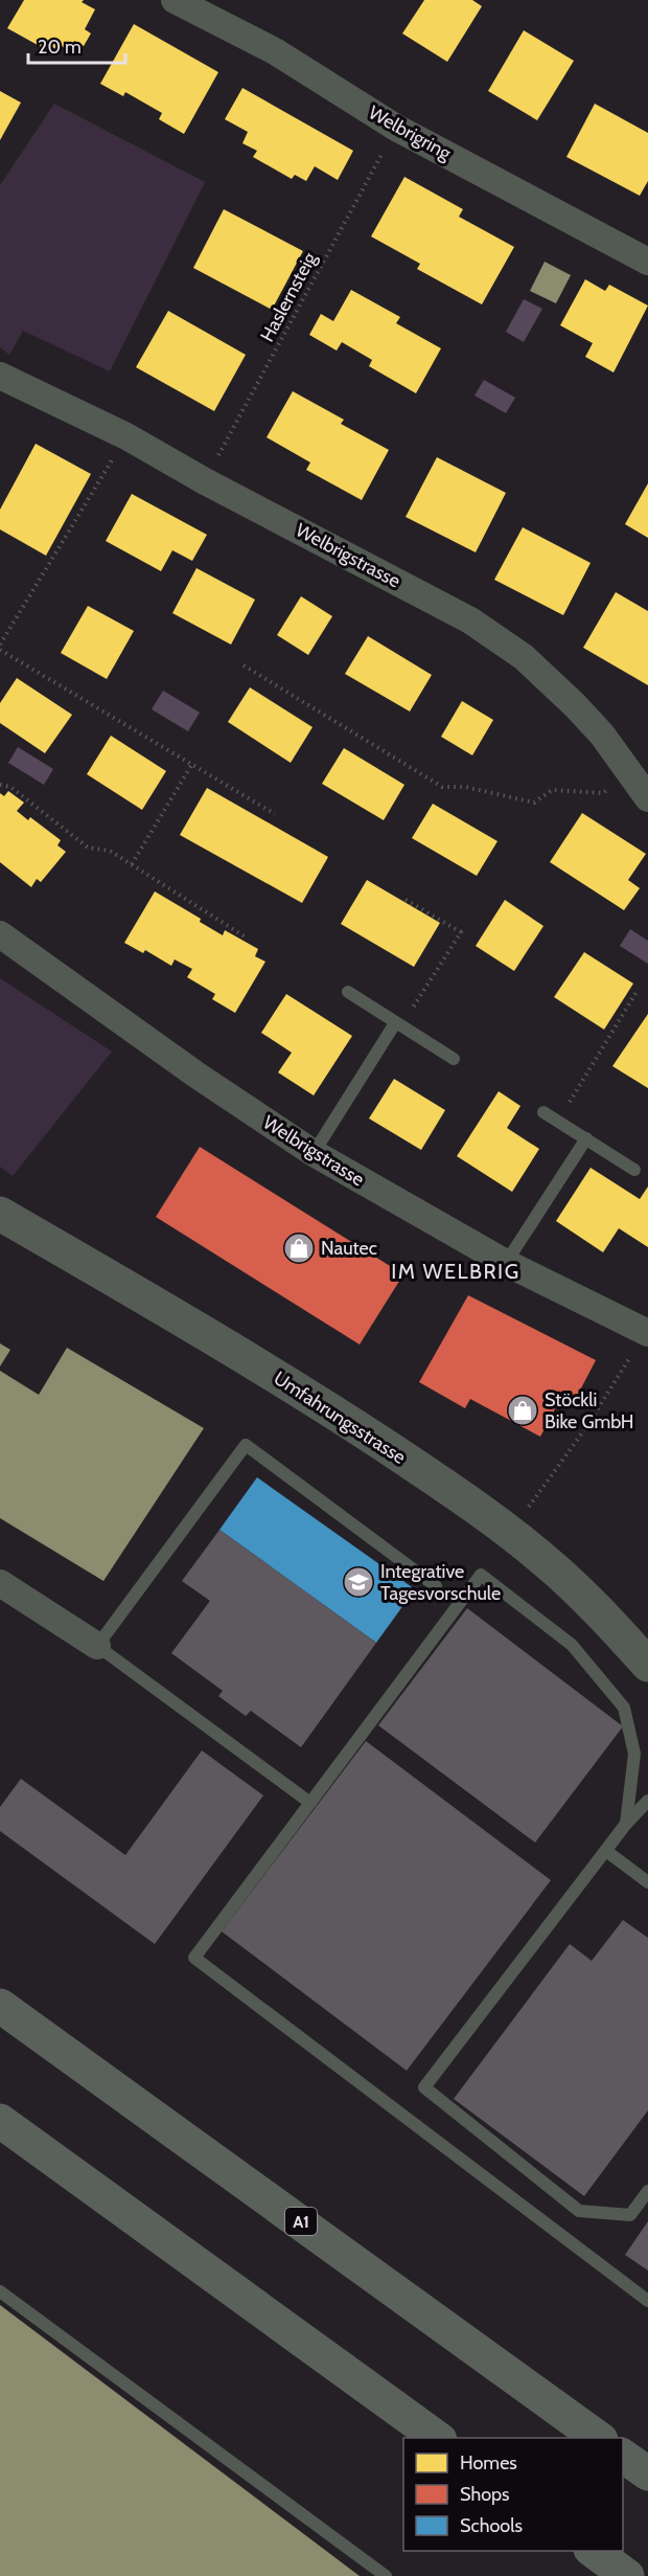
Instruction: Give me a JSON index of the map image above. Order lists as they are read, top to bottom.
{
  "streets": {
    "highway": ["A1"],
    "main road": ["Umfahrungsstrasse"],
    "street": ["Welbrigring", "Welbrigstrasse"],
    "path": ["Haslernsteig"]
  },
  "crossings": [
    ["Welbrigring", "Haslernsteig"],
    ["Haslernsteig", "Welbrigstrasse"]
  ],
  "districts": ["IM WELBRIG"],
  "places": {
    "shop": ["Nautec", "Stöckli Bike GmbH"],
    "school or university": ["Integrative Tagesvorschule"]
  },
  "legend": ["Homes", "Shops", "Schools"],
  "scale_bar": "20 m"
}
